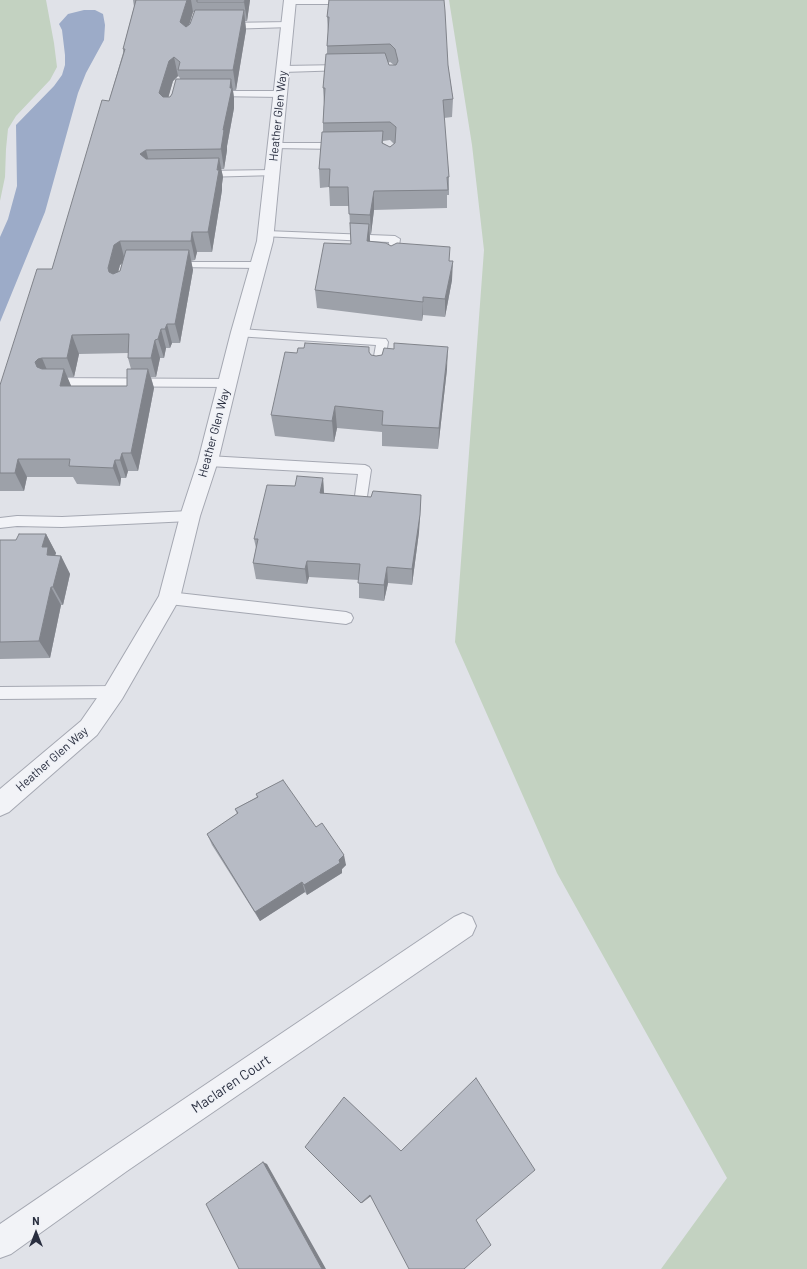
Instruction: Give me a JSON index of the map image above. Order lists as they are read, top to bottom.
{
  "streets": {
    "street": ["Heather Glen Way", "Maclaren Court"]
  },
  "north": "top"
}
